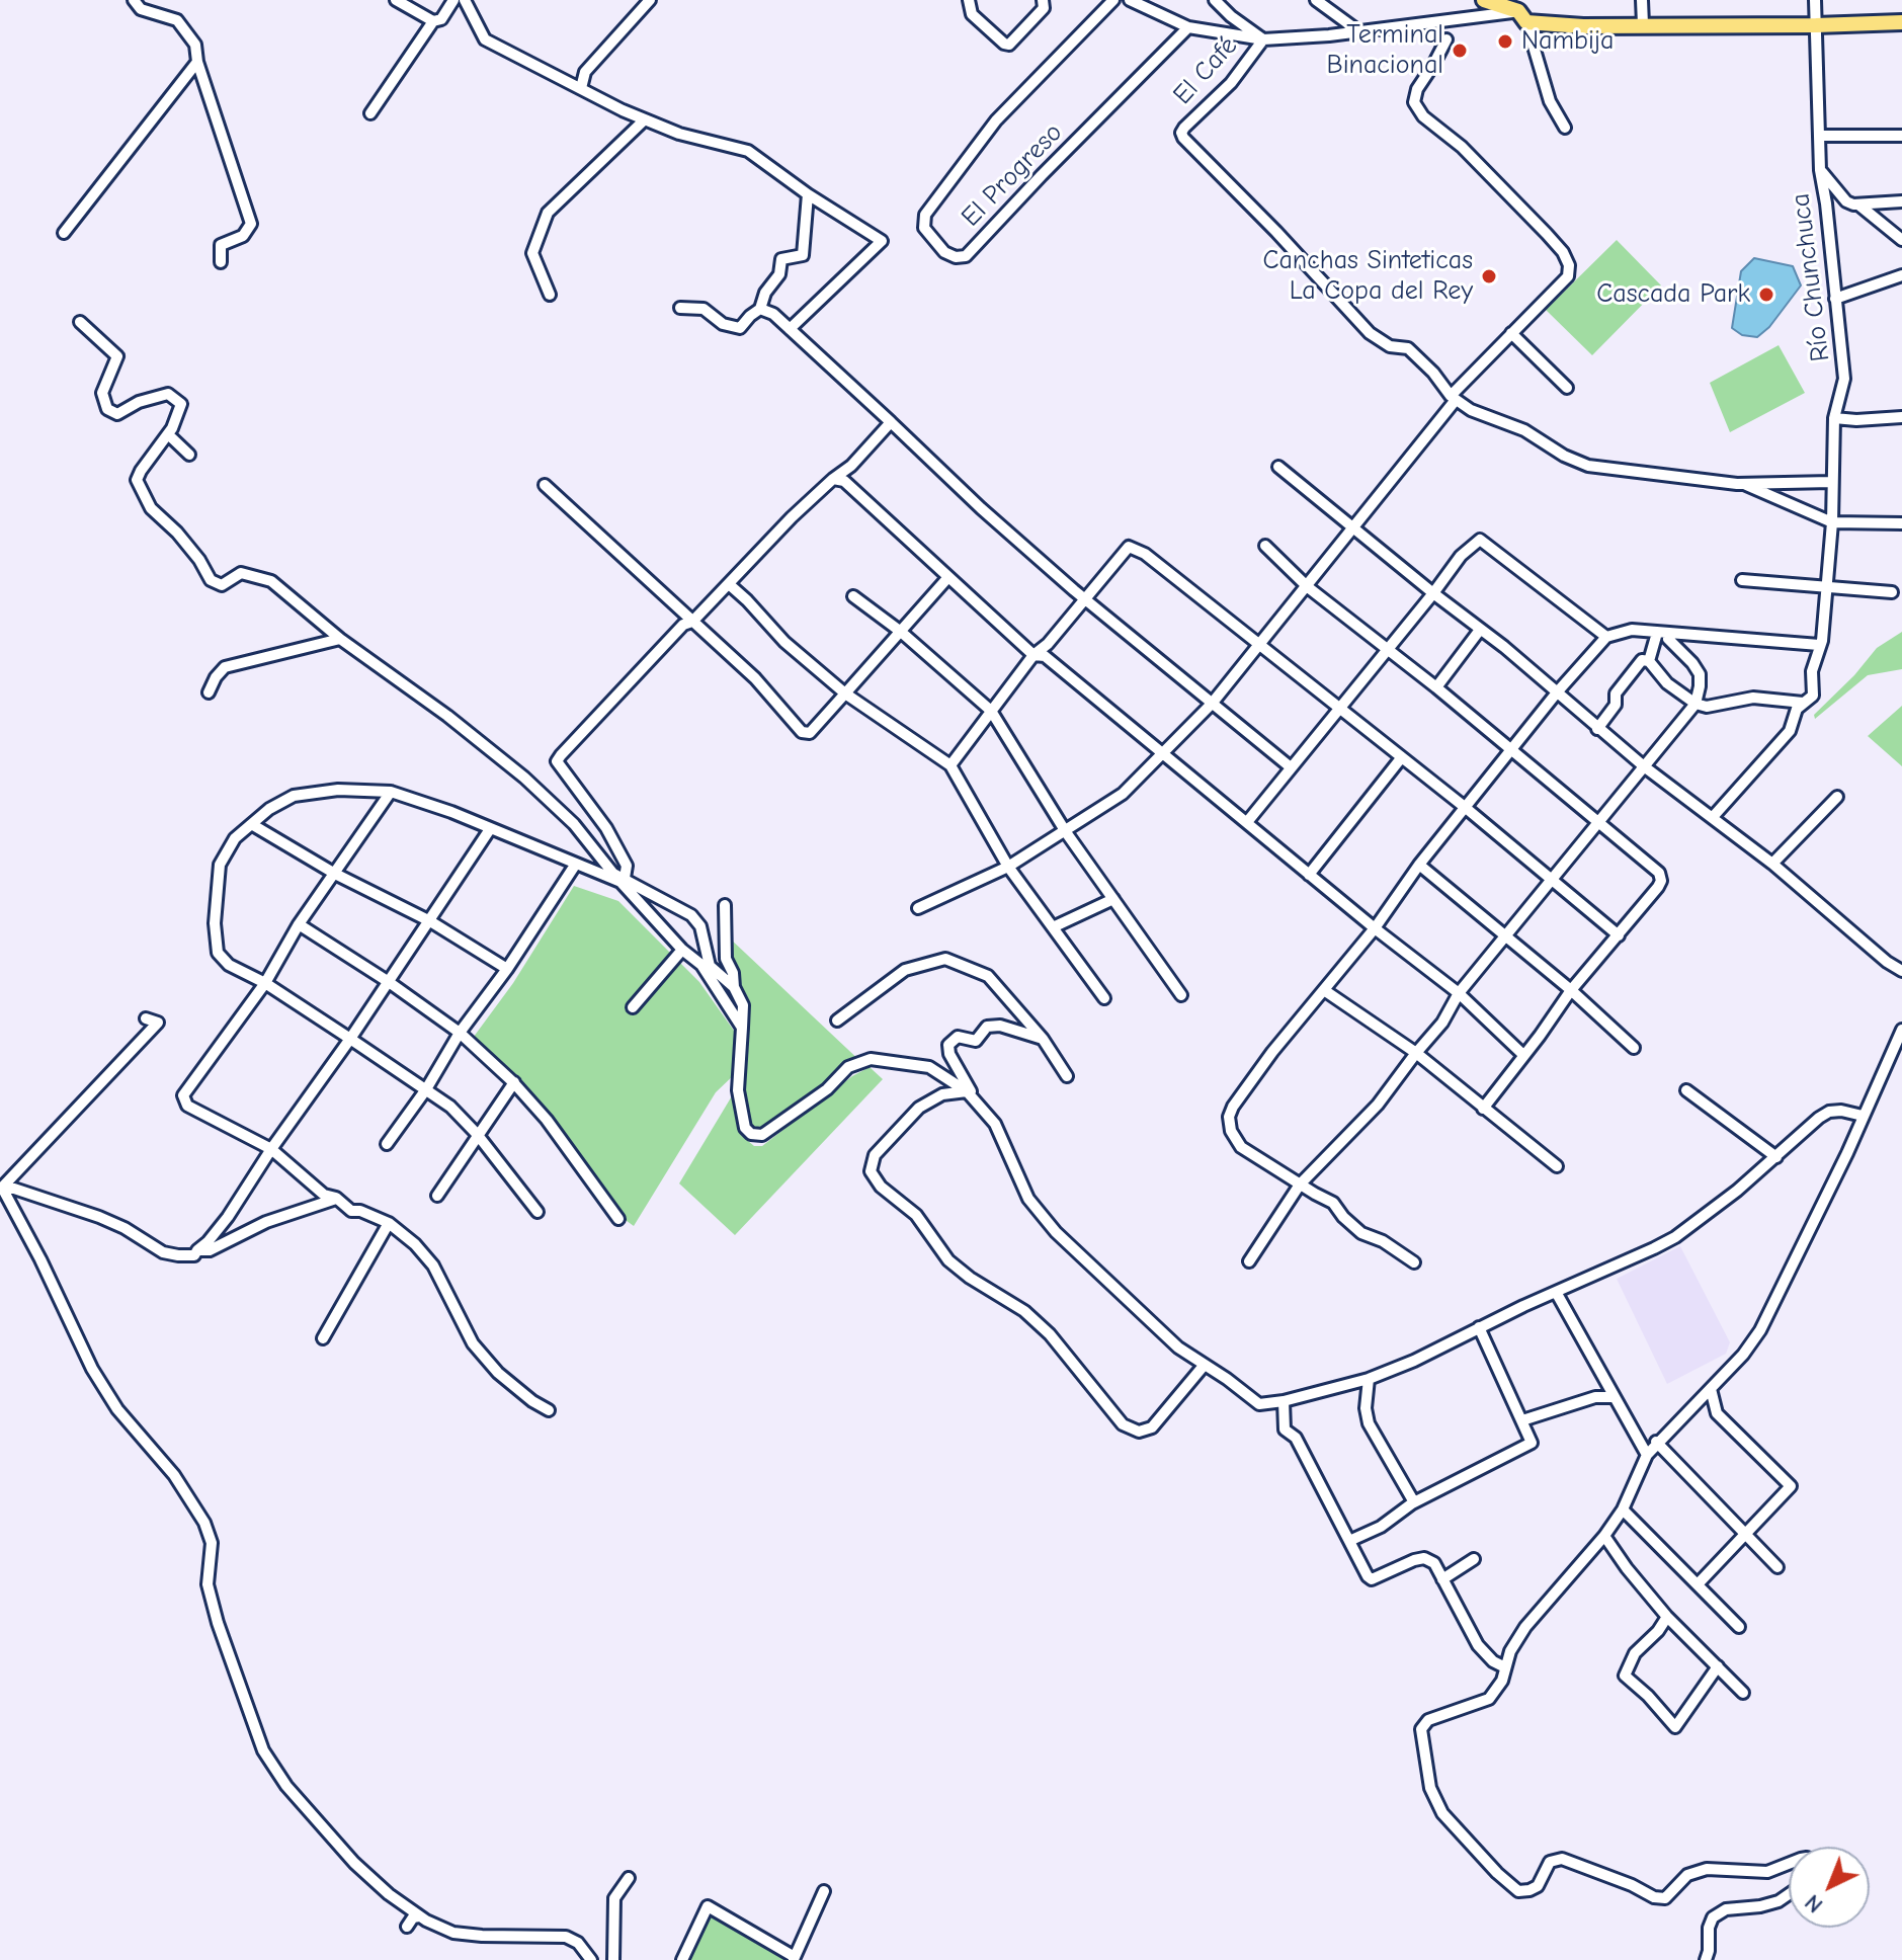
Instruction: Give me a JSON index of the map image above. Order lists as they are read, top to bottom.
{
  "streets": {
    "street": ["El Café", "El Progreso", "Río Chunchuca"]
  },
  "places": [
    "Nambija",
    "Terminal Binacional",
    "Canchas Sinteticas La Copa del Rey",
    "Cascada Park"
  ],
  "north": "bottom left"
}
